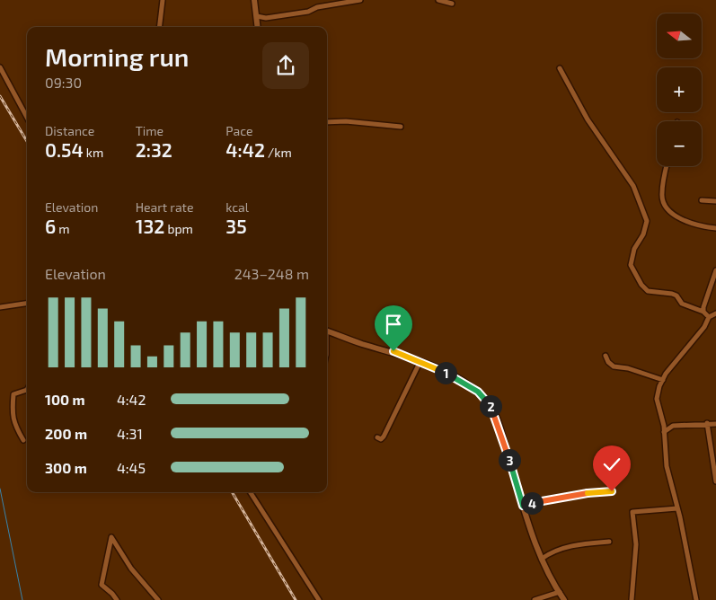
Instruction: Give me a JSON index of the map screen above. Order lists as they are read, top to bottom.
{
  "north": "left",
  "page": {
    "map_buttons": ["+", "−"],
    "heading": ["Morning run", "09:30"],
    "stats": [
      ["Distance", "0.54 km"],
      ["Time", "2:32"],
      ["Pace", "4:42 /km"],
      ["Elevation", "6 m"],
      ["Heart rate", "132 bpm"],
      ["kcal", "35"]
    ],
    "chart": ["Elevation", "243–248 m"],
    "pins": [
      "1",
      "2",
      "3",
      "4"
    ],
    "list": [
      {
        "name": "100 m",
        "note": "4:42"
      },
      {
        "name": "200 m",
        "note": "4:31"
      },
      {
        "name": "300 m",
        "note": "4:45"
      }
    ]
  }
}
